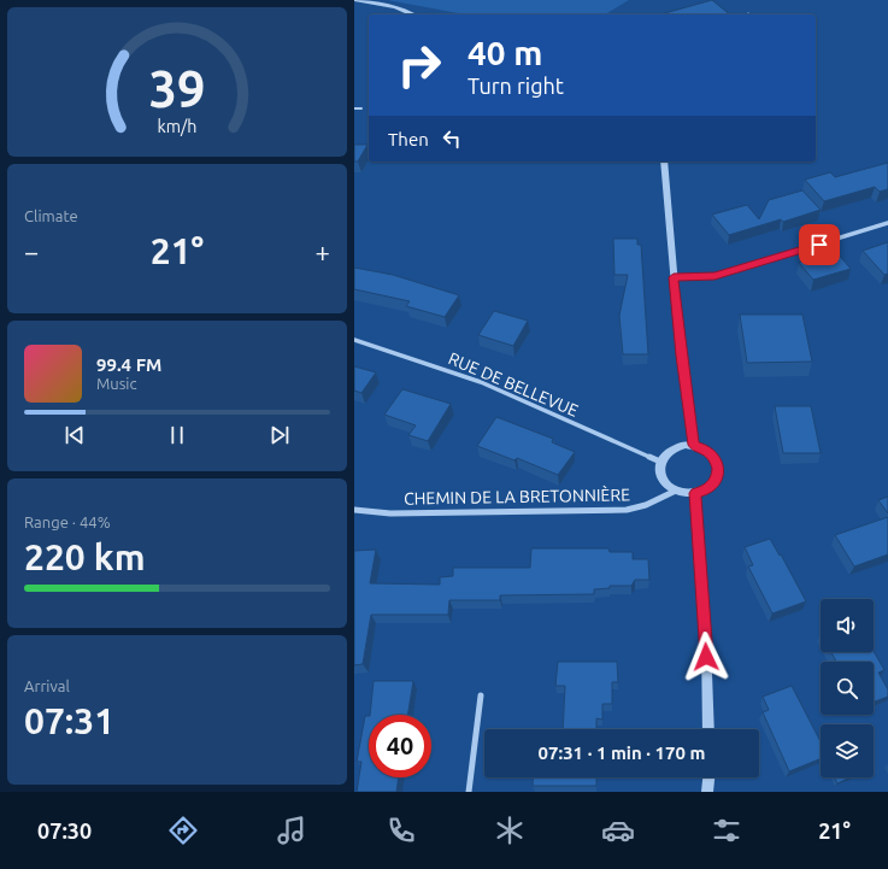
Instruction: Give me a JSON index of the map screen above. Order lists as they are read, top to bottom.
{
  "streets": {
    "street": ["RUE DE BELLEVUE", "CHEMIN DE LA BRETONNIÈRE"]
  },
  "crossings": [
    ["RUE DE BELLEVUE", "CHEMIN DE LA BRETONNIÈRE"]
  ],
  "page": {
    "turn": ["40 m", "Turn right"],
    "then": "Then",
    "tile": [
      "Climate",
      ["Range · 44%", "220 km"],
      ["Arrival", "07:31"]
    ],
    "heat": ["−", "21°", "+"],
    "song": ["99.4 FM", "Music"],
    "limit": "40",
    "trip": "07:31 · 1 min · 170 m",
    "tabs": ["07:30", "21°"],
    "gauge": ["39", "km/h"]
  }
}
